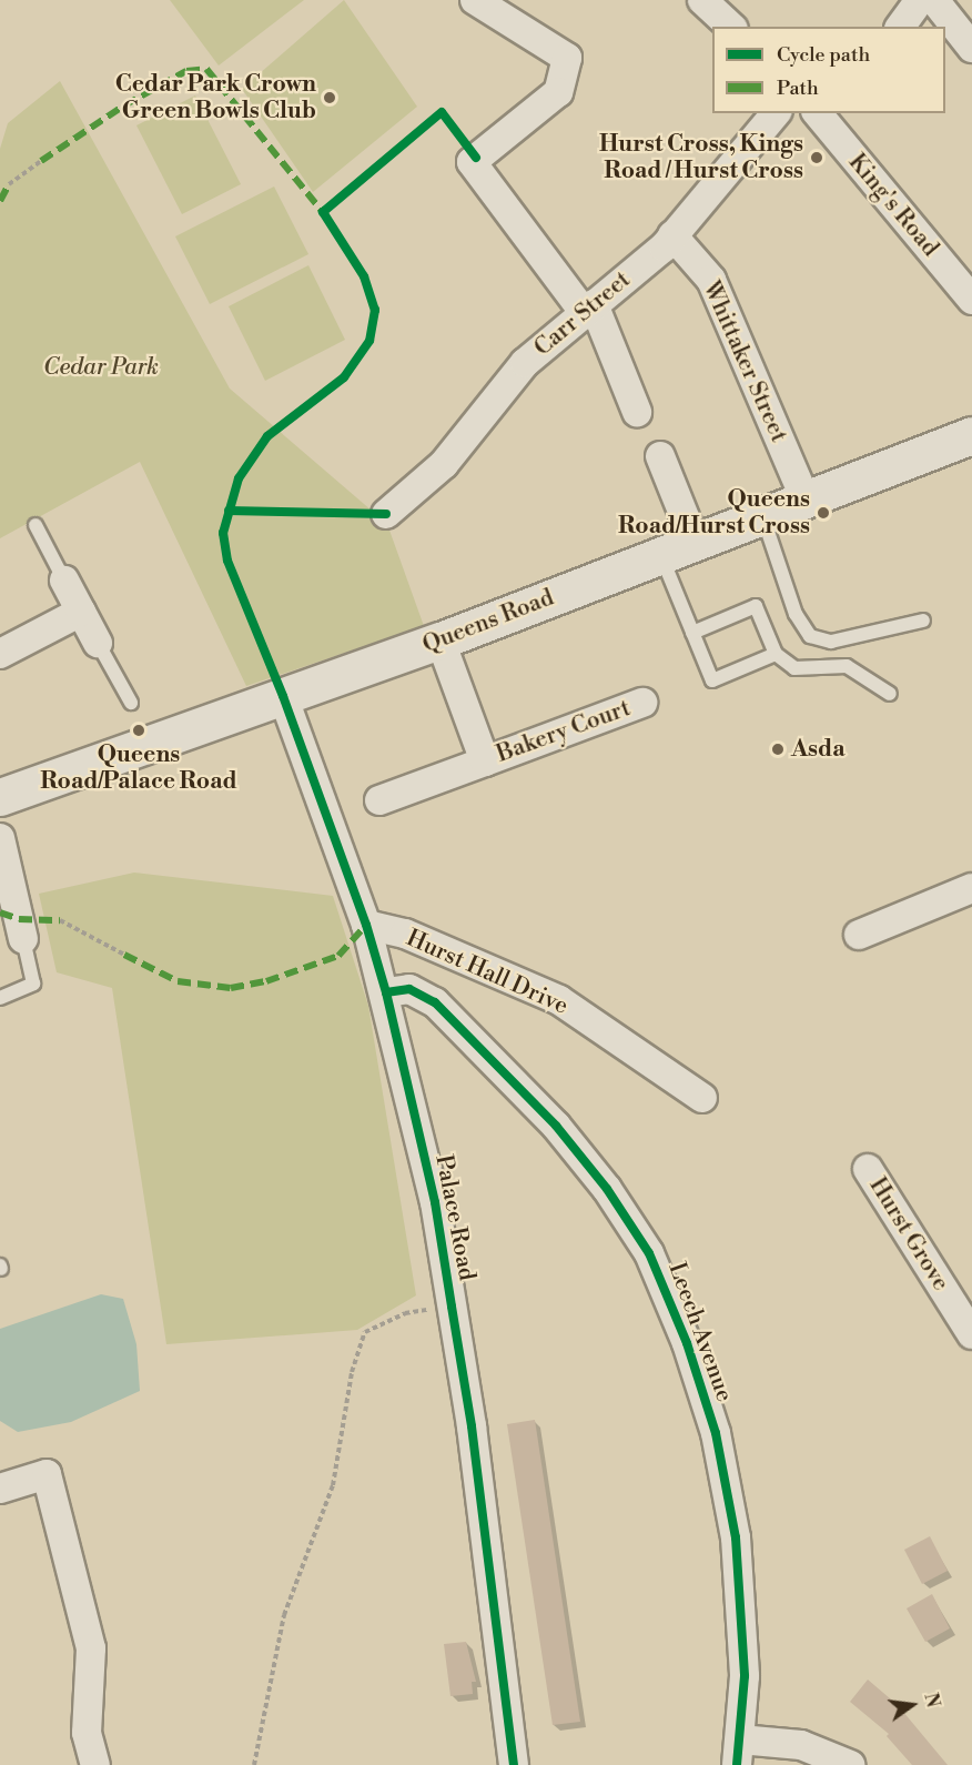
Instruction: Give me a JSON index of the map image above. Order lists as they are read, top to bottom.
{
  "streets": {
    "main road": ["Queens Road"],
    "street": [
      "King's Road",
      "Carr Street",
      "Whittaker Street",
      "Bakery Court",
      "Hurst Hall Drive",
      "Palace Road",
      "Hurst Grove",
      "Leech Avenue"
    ]
  },
  "crossings": [
    ["Carr Street", "Whittaker Street"],
    ["Whittaker Street", "Queens Road"],
    ["Queens Road", "Bakery Court"],
    ["Queens Road", "Palace Road"],
    ["Hurst Hall Drive", "Palace Road"],
    ["Palace Road", "Leech Avenue"]
  ],
  "parks": ["Cedar Park"],
  "places": [
    "Cedar Park Crown Green Bowls Club",
    "Hurst Cross, Kings Road / Hurst Cross",
    "Queens Road/Hurst Cross",
    "Queens Road/Palace Road",
    "Asda"
  ],
  "legend": ["Cycle path", "Path"],
  "north": "right"
}
